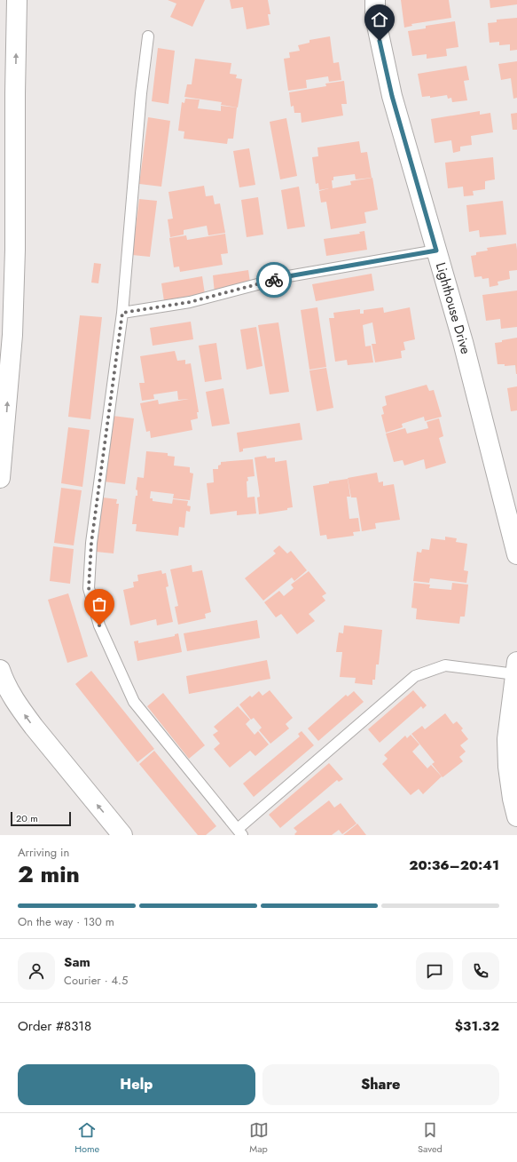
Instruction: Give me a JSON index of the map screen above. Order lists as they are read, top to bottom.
{
  "streets": {
    "main road": ["Lighthouse Drive"]
  },
  "scale_bar": "20 m",
  "page": {
    "scale": "20 m",
    "heading": ["2 min", "Arriving in", "20:36–20:41"],
    "panel": [
      "Sam",
      "Courier · 4.5",
      "Order #8318",
      "$31.32"
    ],
    "bar": "On the way · 130 m",
    "buttons": ["Help", "Share"],
    "tabs": ["Home", "Map", "Saved"]
  }
}
